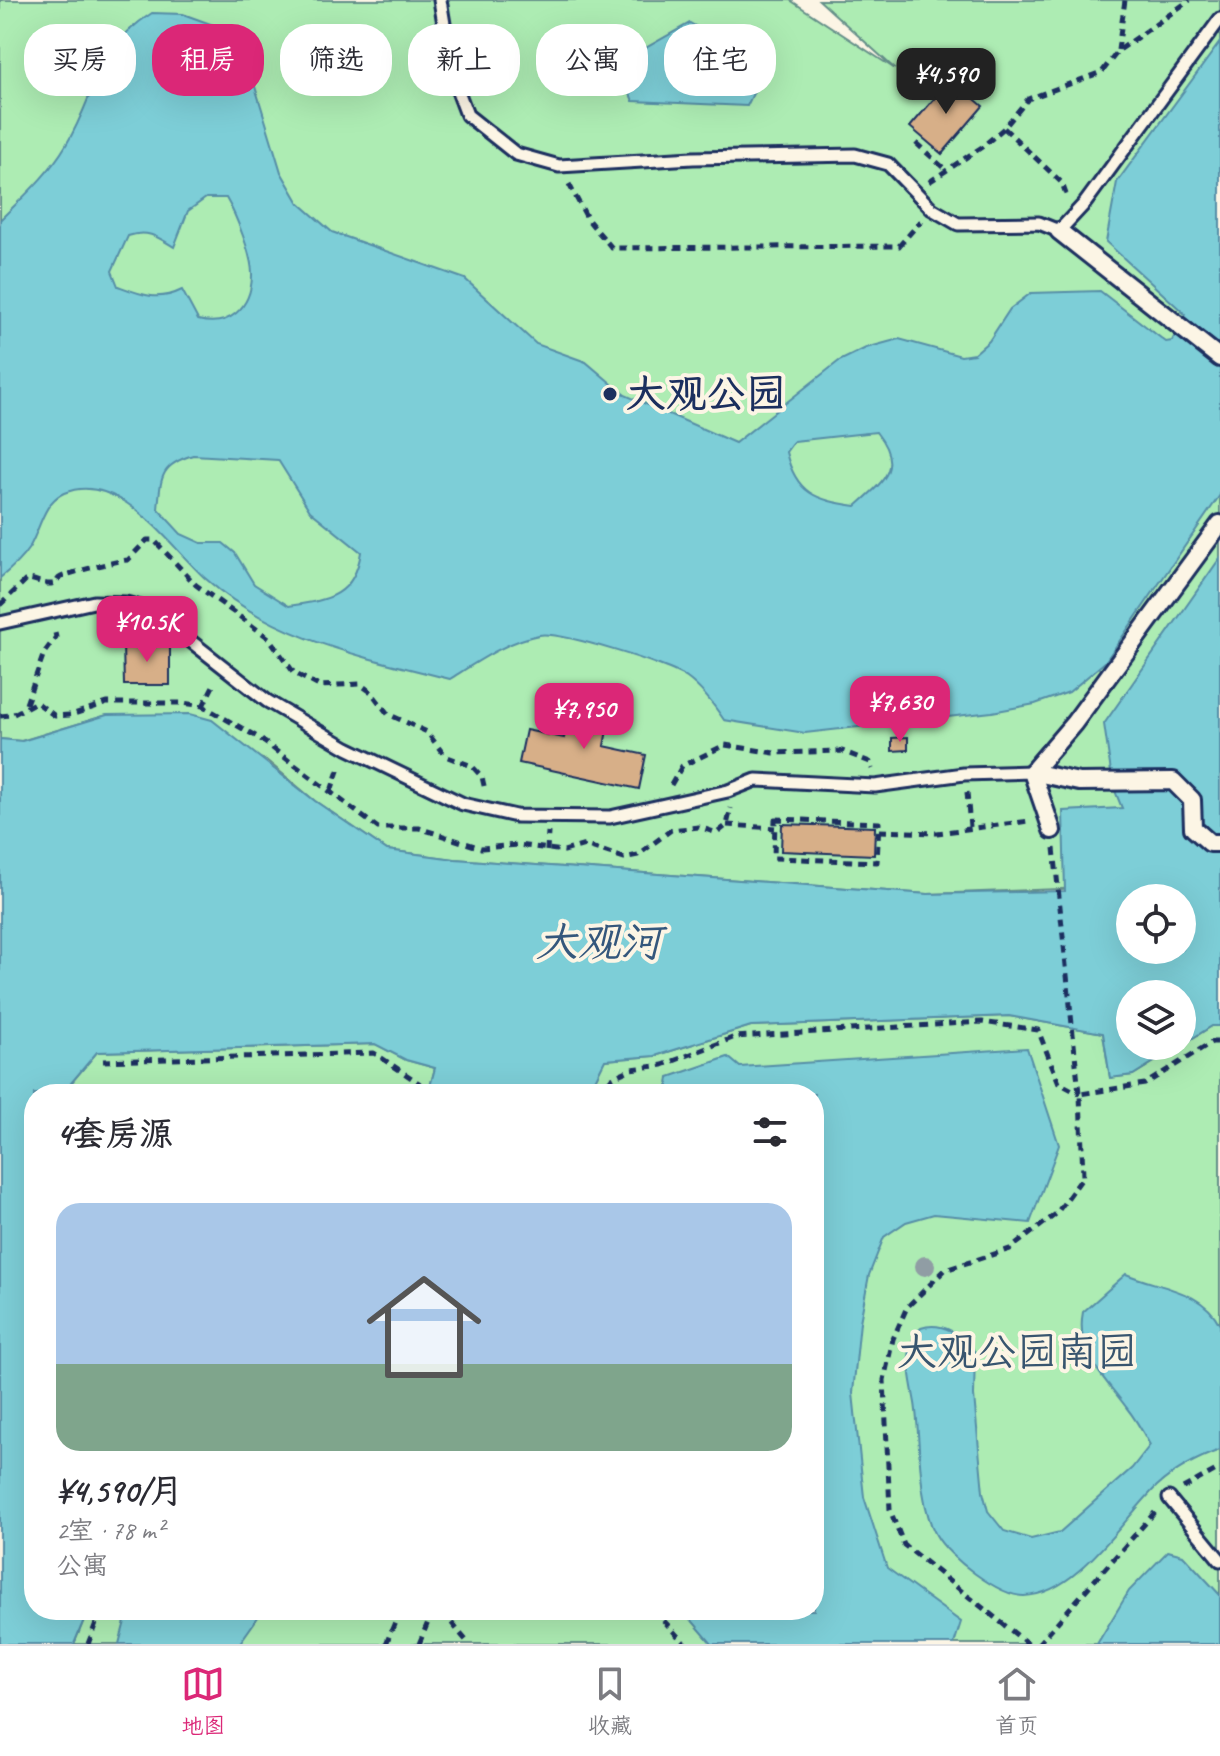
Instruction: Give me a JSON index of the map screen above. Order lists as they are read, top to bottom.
{
  "water": ["大观河"],
  "parks": ["大观公园南园"],
  "places": ["大观公园"],
  "page": {
    "chip": [
      "买房",
      "租房",
      "筛选",
      "新上",
      "公寓",
      "住宅"
    ],
    "price": [
      "¥4,590",
      "¥10.5K",
      "¥7,630",
      "¥7,950"
    ],
    "heading": "4套房源",
    "list": [
      {
        "name": "¥4,590/月",
        "note": "2室 · 78 m² · 公寓"
      }
    ],
    "tabs": ["地图", "收藏", "首页"]
  }
}
